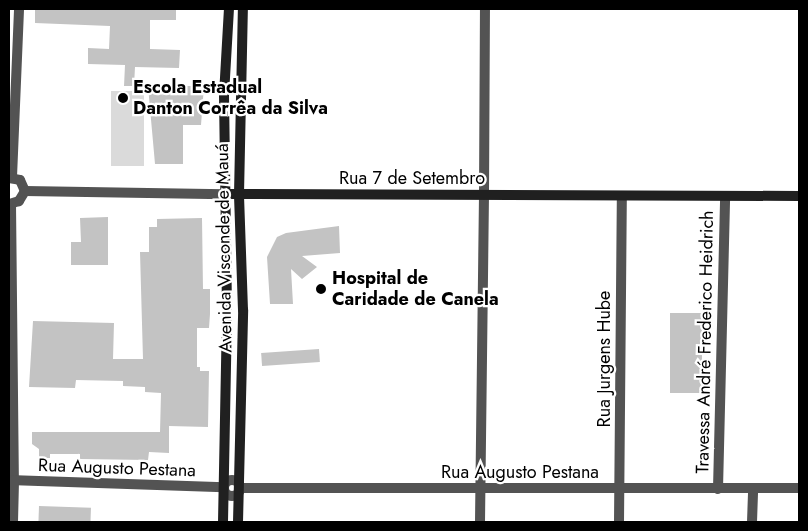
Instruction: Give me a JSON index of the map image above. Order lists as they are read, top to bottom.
{
  "streets": {
    "main road": ["Rua 7 de Setembro", "Avenida Visconde de Mauá"],
    "street": ["Travessa André Frederico Heidrich", "Rua Jurgens Hube", "Rua Augusto Pestana"]
  },
  "crossings": [
    ["Rua 7 de Setembro", "Avenida Visconde de Mauá"],
    ["Rua 7 de Setembro", "Travessa André Frederico Heidrich"],
    ["Rua 7 de Setembro", "Rua Jurgens Hube"],
    ["Avenida Visconde de Mauá", "Rua Augusto Pestana"],
    ["Travessa André Frederico Heidrich", "Rua Augusto Pestana"],
    ["Rua Jurgens Hube", "Rua Augusto Pestana"]
  ],
  "places": ["Escola Estadual Danton Corrêa da Silva", "Hospital de Caridade de Canela"]
}
